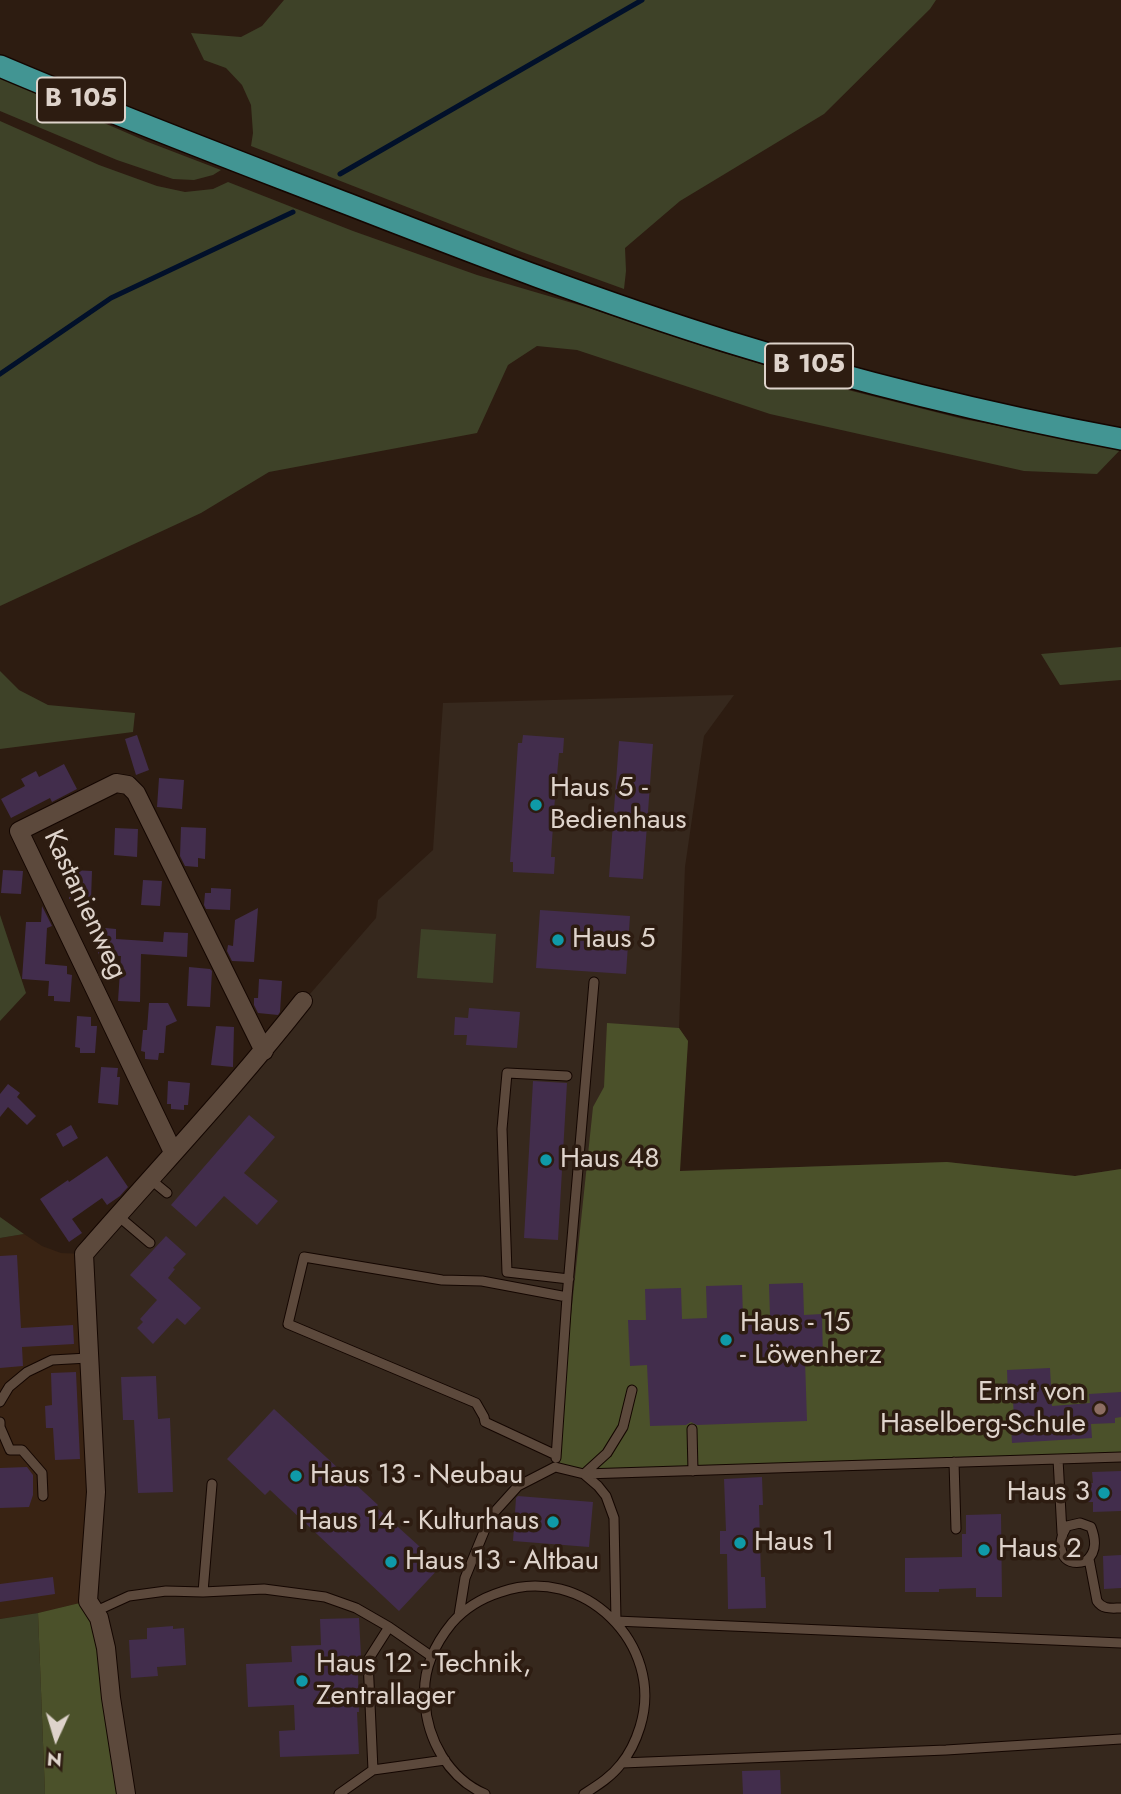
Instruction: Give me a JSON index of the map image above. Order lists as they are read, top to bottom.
{
  "streets": {
    "highway": ["B 105"],
    "street": ["Kastanienweg"]
  },
  "places": [
    "Haus 5 - Bedienhaus",
    "Haus 5",
    "Haus 48",
    "Haus - 15 - Löwenherz",
    "Ernst von Haselberg-Schule",
    "Haus 13 - Neubau",
    "Haus 3",
    "Haus 14 - Kulturhaus",
    "Haus 1",
    "Haus 2",
    "Haus 13 - Altbau",
    "Haus 12 - Technik, Zentrallager"
  ],
  "north": "bottom"
}
